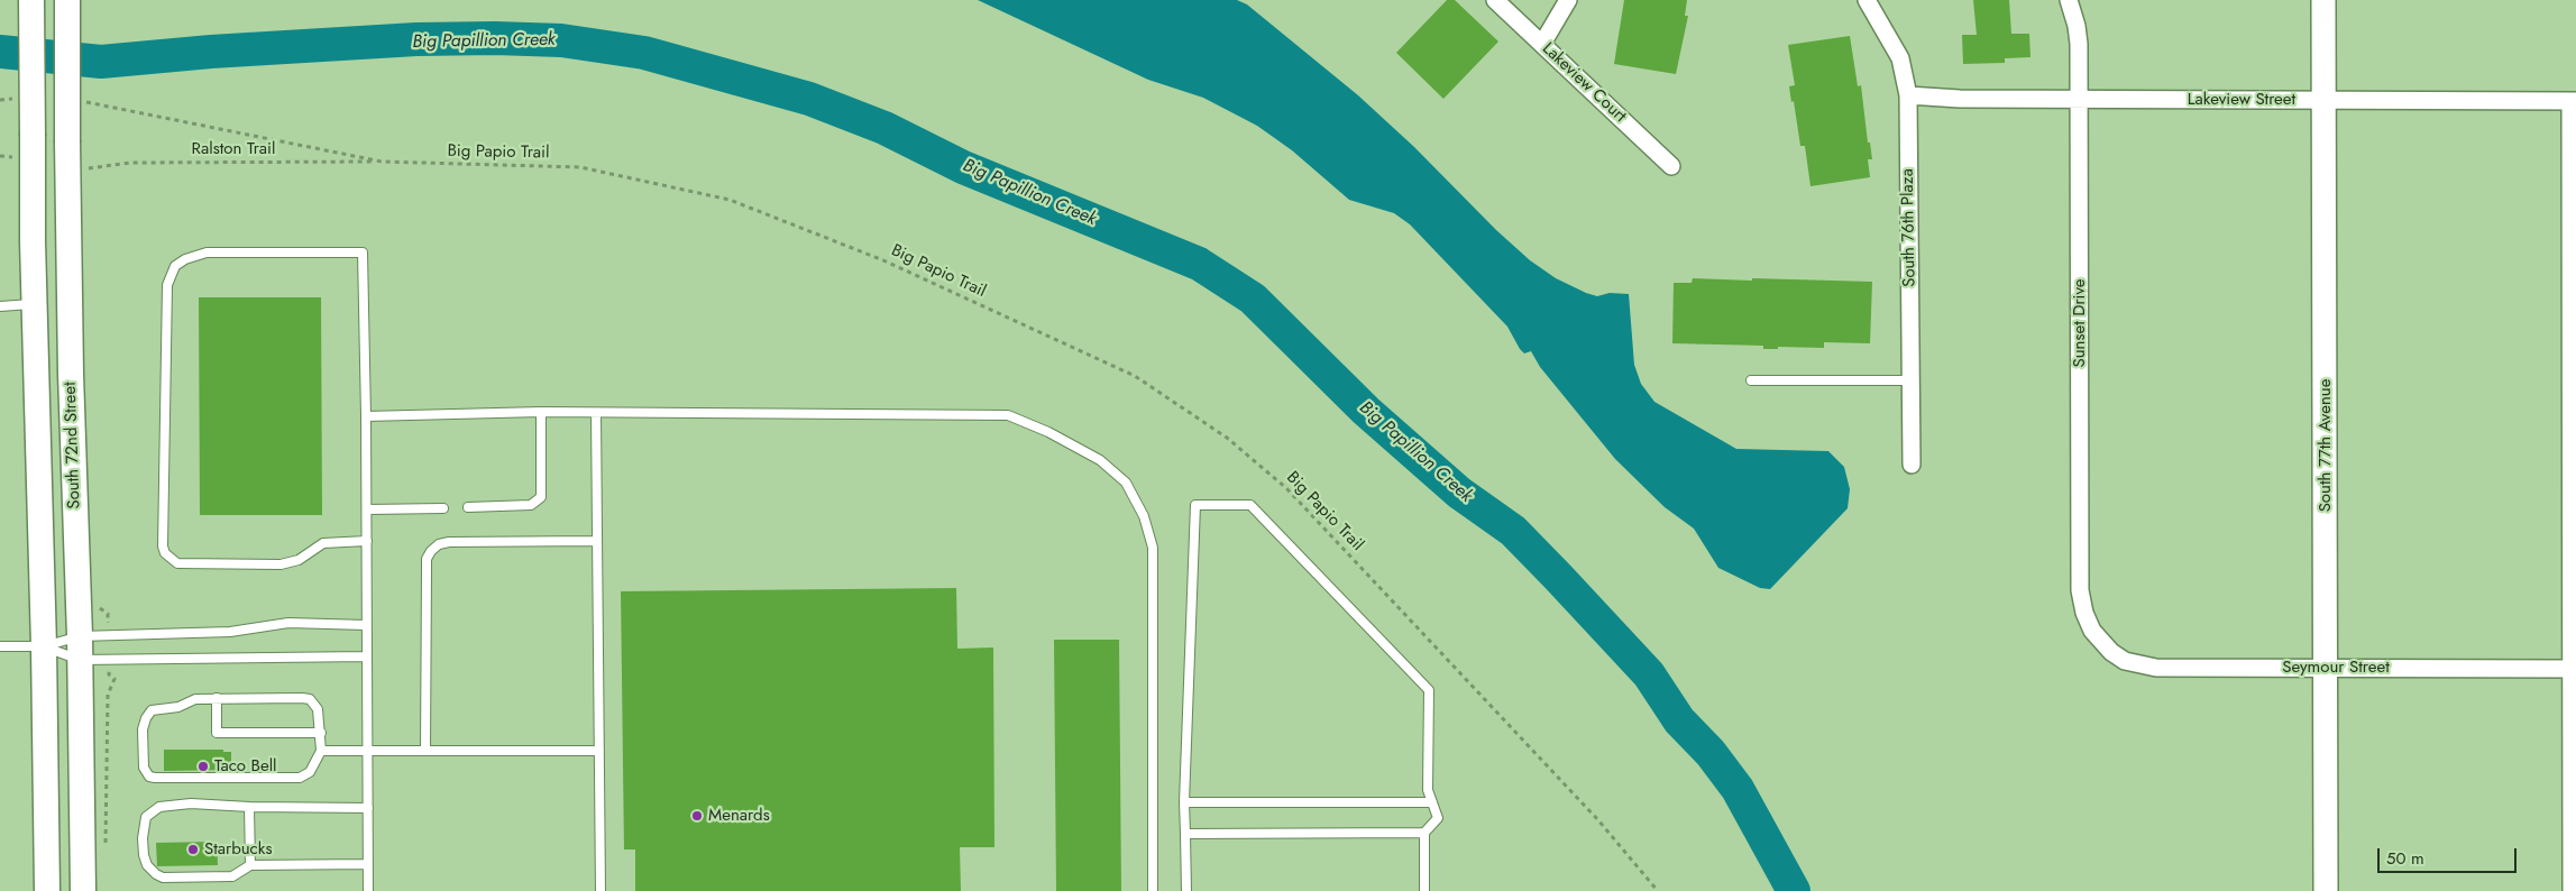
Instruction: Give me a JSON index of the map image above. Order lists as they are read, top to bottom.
{
  "streets": {
    "main road": ["South 72nd Street"],
    "street": [
      "Lakeview Court",
      "Lakeview Street",
      "South 76th Plaza",
      "Sunset Drive",
      "South 77th Avenue",
      "Seymour Street"
    ],
    "path": ["Ralston Trail", "Big Papio Trail"]
  },
  "crossings": [
    ["Lakeview Street", "South 76th Plaza"],
    ["Lakeview Street", "Sunset Drive"],
    ["Lakeview Street", "South 77th Avenue"],
    ["Ralston Trail", "Big Papio Trail"],
    ["Sunset Drive", "Seymour Street"],
    ["South 77th Avenue", "Seymour Street"]
  ],
  "water": ["Big Papillion Creek"],
  "places": ["Taco Bell", "Menards", "Starbucks"],
  "scale_bar": "50 m"
}
